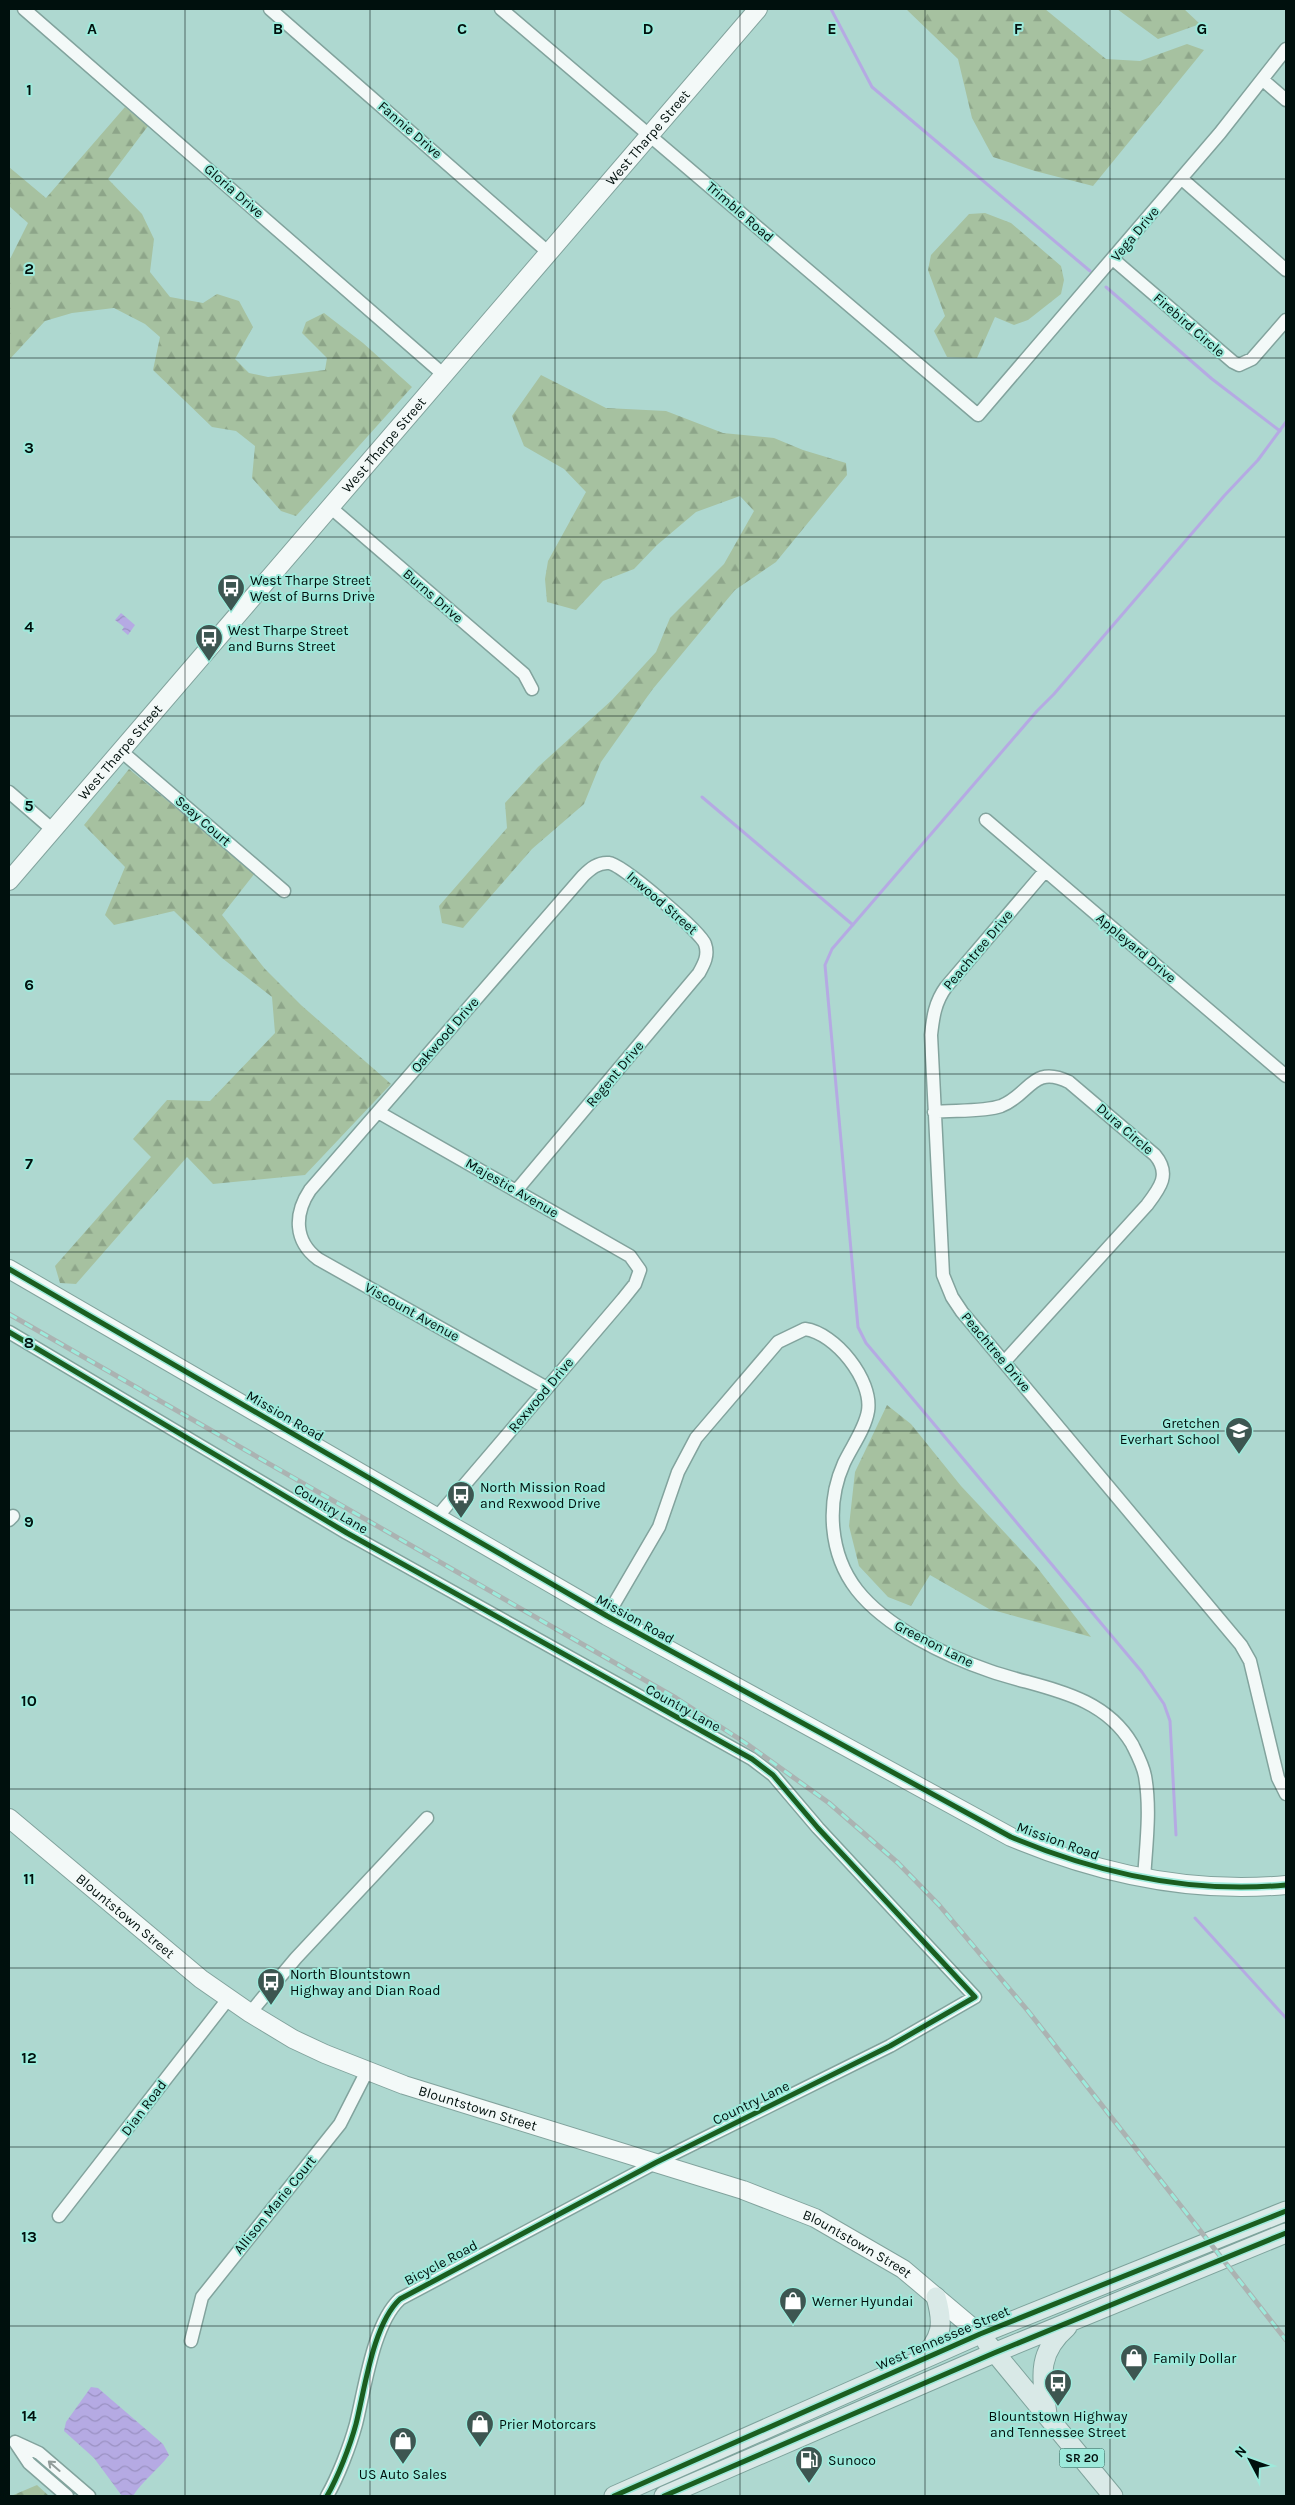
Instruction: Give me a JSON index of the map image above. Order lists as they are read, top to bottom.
{
  "streets": {
    "main road": [
      "West Tharpe Street",
      "Mission Road",
      "Blountstown Street",
      "West Tennessee Street",
      "SR 20"
    ],
    "street": [
      "Fannie Drive",
      "Gloria Drive",
      "Trimble Road",
      "Vega Drive",
      "Firebird Circle",
      "Burns Drive",
      "Seay Court",
      "Inwood Street",
      "Appleyard Drive",
      "Peachtree Drive",
      "Oakwood Drive",
      "Regent Drive",
      "Dura Circle",
      "Majestic Avenue",
      "Viscount Avenue",
      "Rexwood Drive",
      "Country Lane",
      "Greenon Lane",
      "Dian Road",
      "Allison Marie Court",
      "Bicycle Road"
    ]
  },
  "crossings": [
    ["Fannie Drive", "West Tharpe Street"],
    ["West Tharpe Street", "Gloria Drive"],
    ["West Tharpe Street", "Trimble Road"],
    ["West Tharpe Street", "Burns Drive"],
    ["West Tharpe Street", "Seay Court"],
    ["Trimble Road", "Vega Drive"],
    ["Vega Drive", "Firebird Circle"],
    ["Inwood Street", "Oakwood Drive"],
    ["Inwood Street", "Regent Drive"],
    ["Appleyard Drive", "Peachtree Drive"],
    ["Peachtree Drive", "Dura Circle"],
    ["Oakwood Drive", "Majestic Avenue"],
    ["Oakwood Drive", "Viscount Avenue"],
    ["Regent Drive", "Majestic Avenue"],
    ["Majestic Avenue", "Rexwood Drive"],
    ["Viscount Avenue", "Rexwood Drive"],
    ["Rexwood Drive", "Mission Road"],
    ["Mission Road", "Greenon Lane"],
    ["Country Lane", "Blountstown Street"],
    ["Country Lane", "Bicycle Road"],
    ["Blountstown Street", "Dian Road"],
    ["Blountstown Street", "Allison Marie Court"],
    ["Blountstown Street", "Bicycle Road"],
    ["Blountstown Street", "West Tennessee Street"],
    ["Blountstown Street", "SR 20"],
    ["West Tennessee Street", "SR 20"]
  ],
  "places": {
    "bus stop": [
      "West Tharpe Street West of Burns Drive",
      "West Tharpe Street and Burns Street",
      "North Mission Road and Rexwood Drive",
      "North Blountstown Highway and Dian Road",
      "Blountstown Highway and Tennessee Street"
    ],
    "school or university": ["Gretchen Everhart School"],
    "shop": [
      "Werner Hyundai",
      "Family Dollar",
      "Prier Motorcars",
      "US Auto Sales"
    ],
    "fuel station": ["Sunoco"]
  },
  "north": "top left",
  "grid": {
    "columns": [
      "A",
      "B",
      "C",
      "D",
      "E",
      "F",
      "G"
    ],
    "rows": [
      "1",
      "2",
      "3",
      "4",
      "5",
      "6",
      "7",
      "8",
      "9",
      "10",
      "11",
      "12",
      "13",
      "14"
    ]
  }
}
